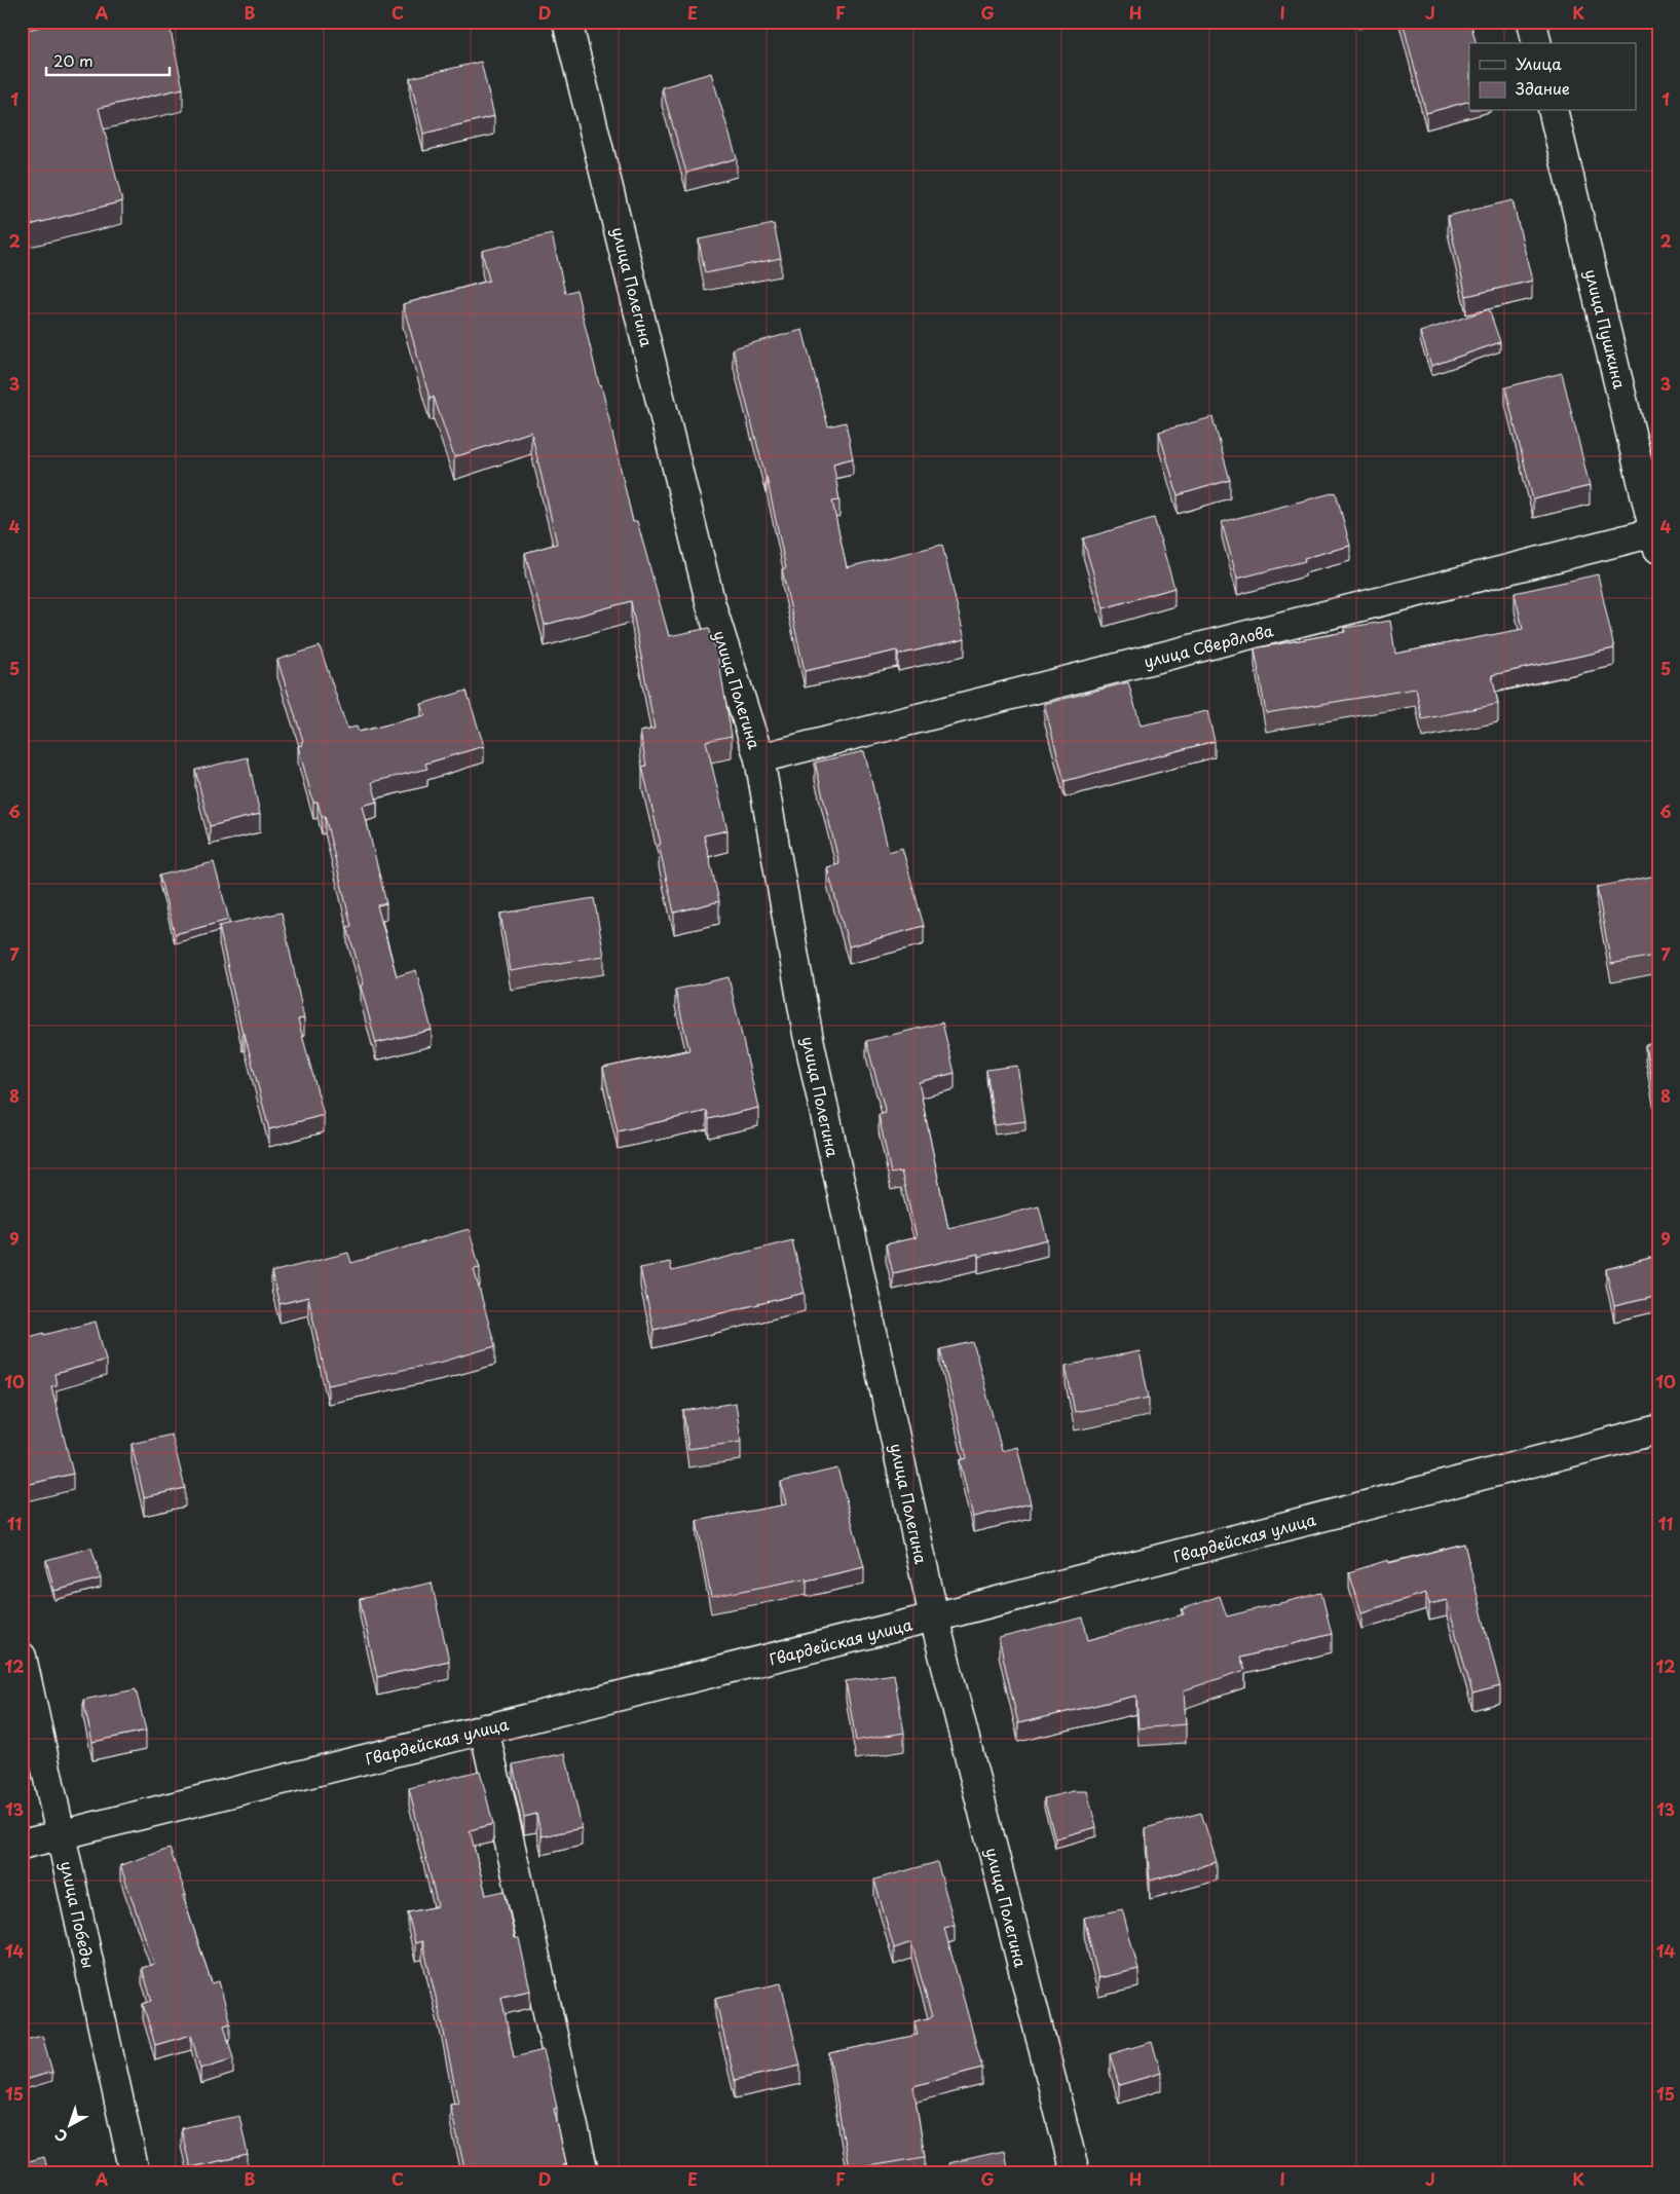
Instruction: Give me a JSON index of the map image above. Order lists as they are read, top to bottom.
{
  "streets": {
    "street": [
      "улица Полегина",
      "улица Пушкина",
      "улица Свердлова",
      "Гвардейская улица",
      "улица Победы"
    ]
  },
  "crossings": [
    ["улица Полегина", "улица Свердлова"],
    ["улица Полегина", "Гвардейская улица"],
    ["улица Пушкина", "улица Свердлова"],
    ["Гвардейская улица", "улица Победы"]
  ],
  "legend": ["Улица", "Здание"],
  "scale_bar": "20 m",
  "north": "bottom left",
  "grid": {
    "columns": [
      "A",
      "B",
      "C",
      "D",
      "E",
      "F",
      "G",
      "H",
      "I",
      "J",
      "K"
    ],
    "rows": [
      "1",
      "2",
      "3",
      "4",
      "5",
      "6",
      "7",
      "8",
      "9",
      "10",
      "11",
      "12",
      "13",
      "14",
      "15"
    ]
  }
}
